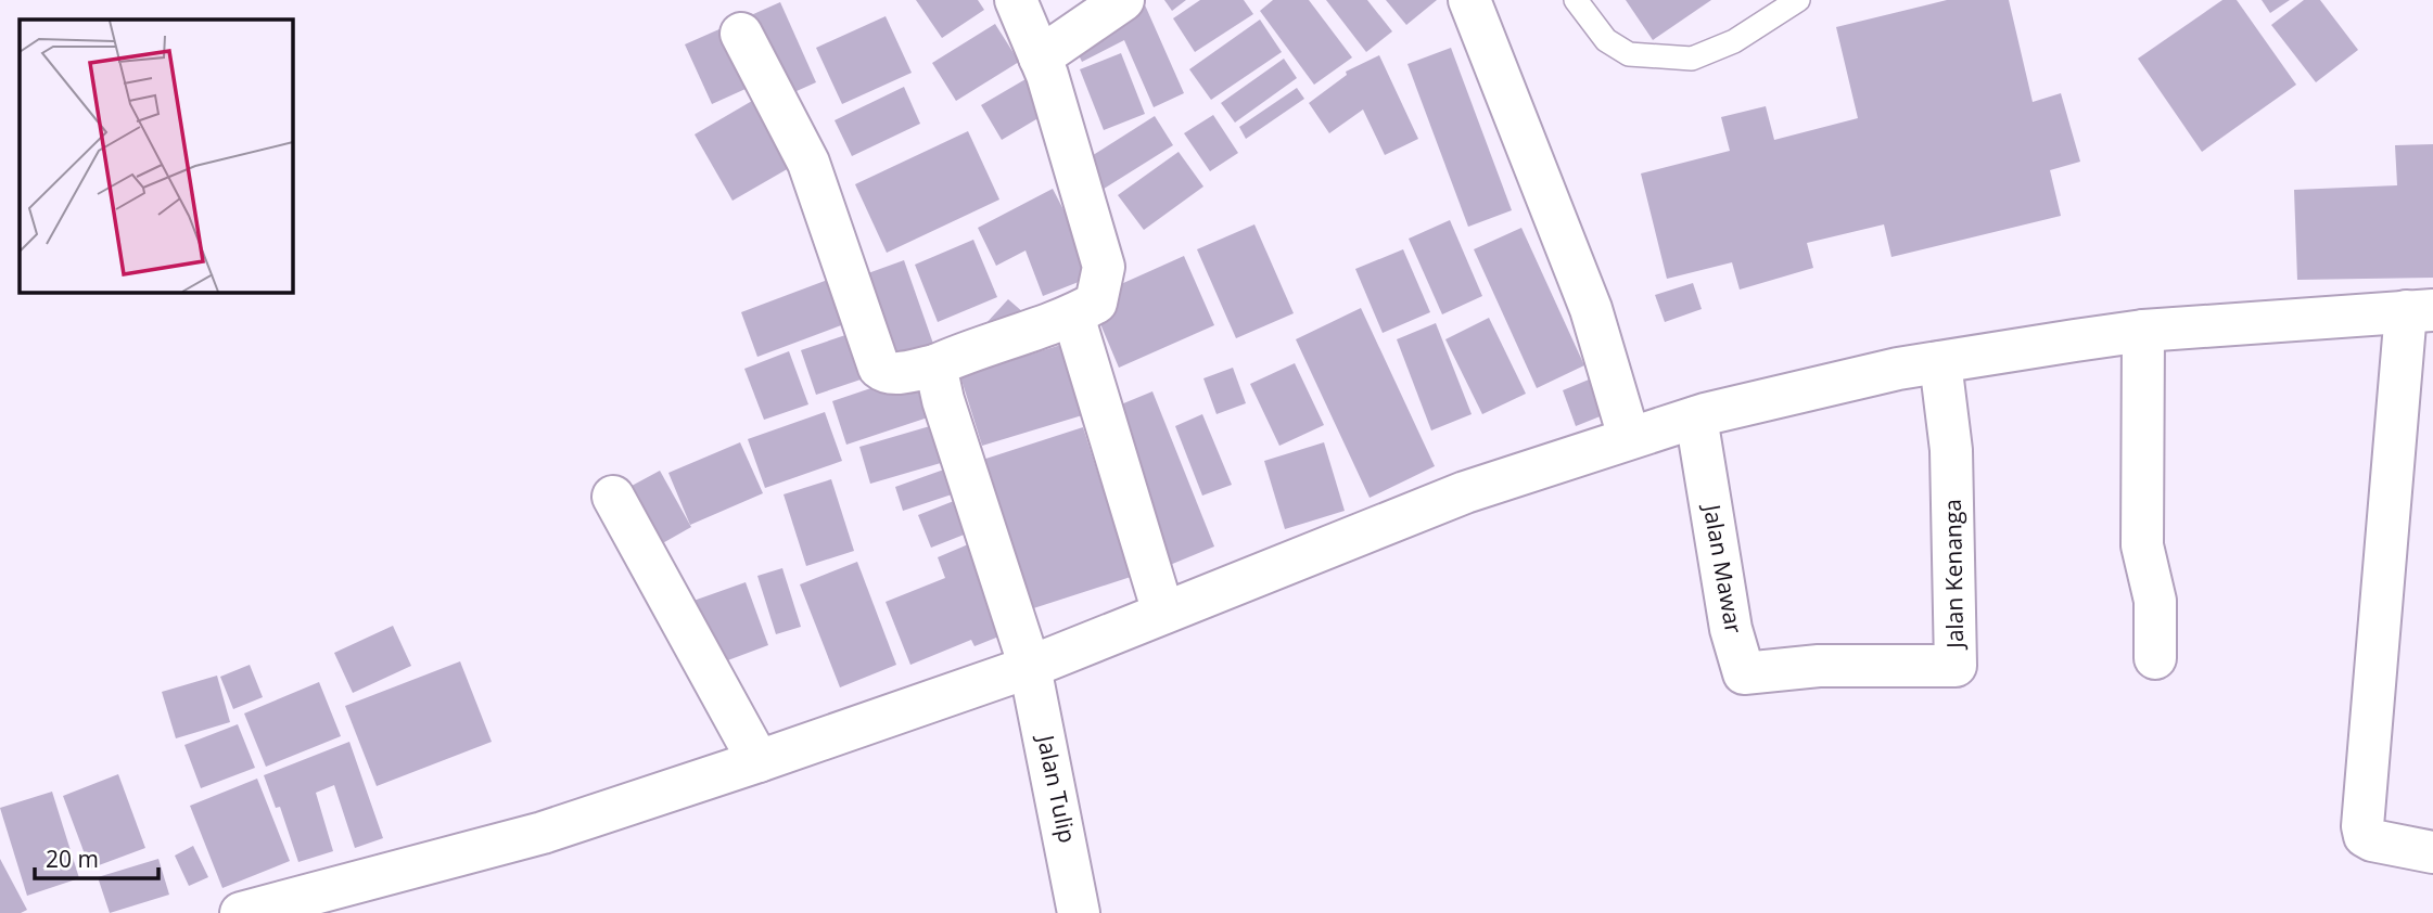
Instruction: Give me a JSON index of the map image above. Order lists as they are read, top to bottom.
{
  "streets": {
    "street": ["Jalan Mawar", "Jalan Kenanga", "Jalan Tulip"]
  },
  "crossings": [
    ["Jalan Mawar", "Jalan Kenanga"]
  ],
  "scale_bar": "20 m"
}
